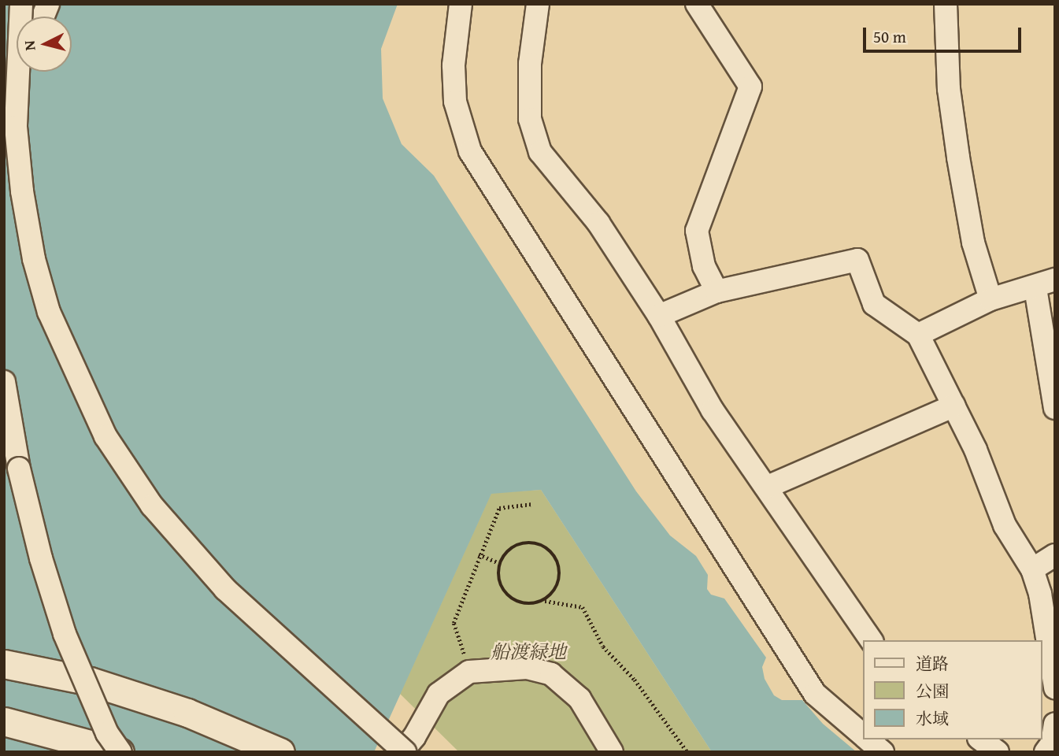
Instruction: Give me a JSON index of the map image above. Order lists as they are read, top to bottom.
{
  "parks": ["船渡緑地"],
  "legend": ["道路", "公園", "水域"],
  "scale_bar": "50 m",
  "north": "left"
}
